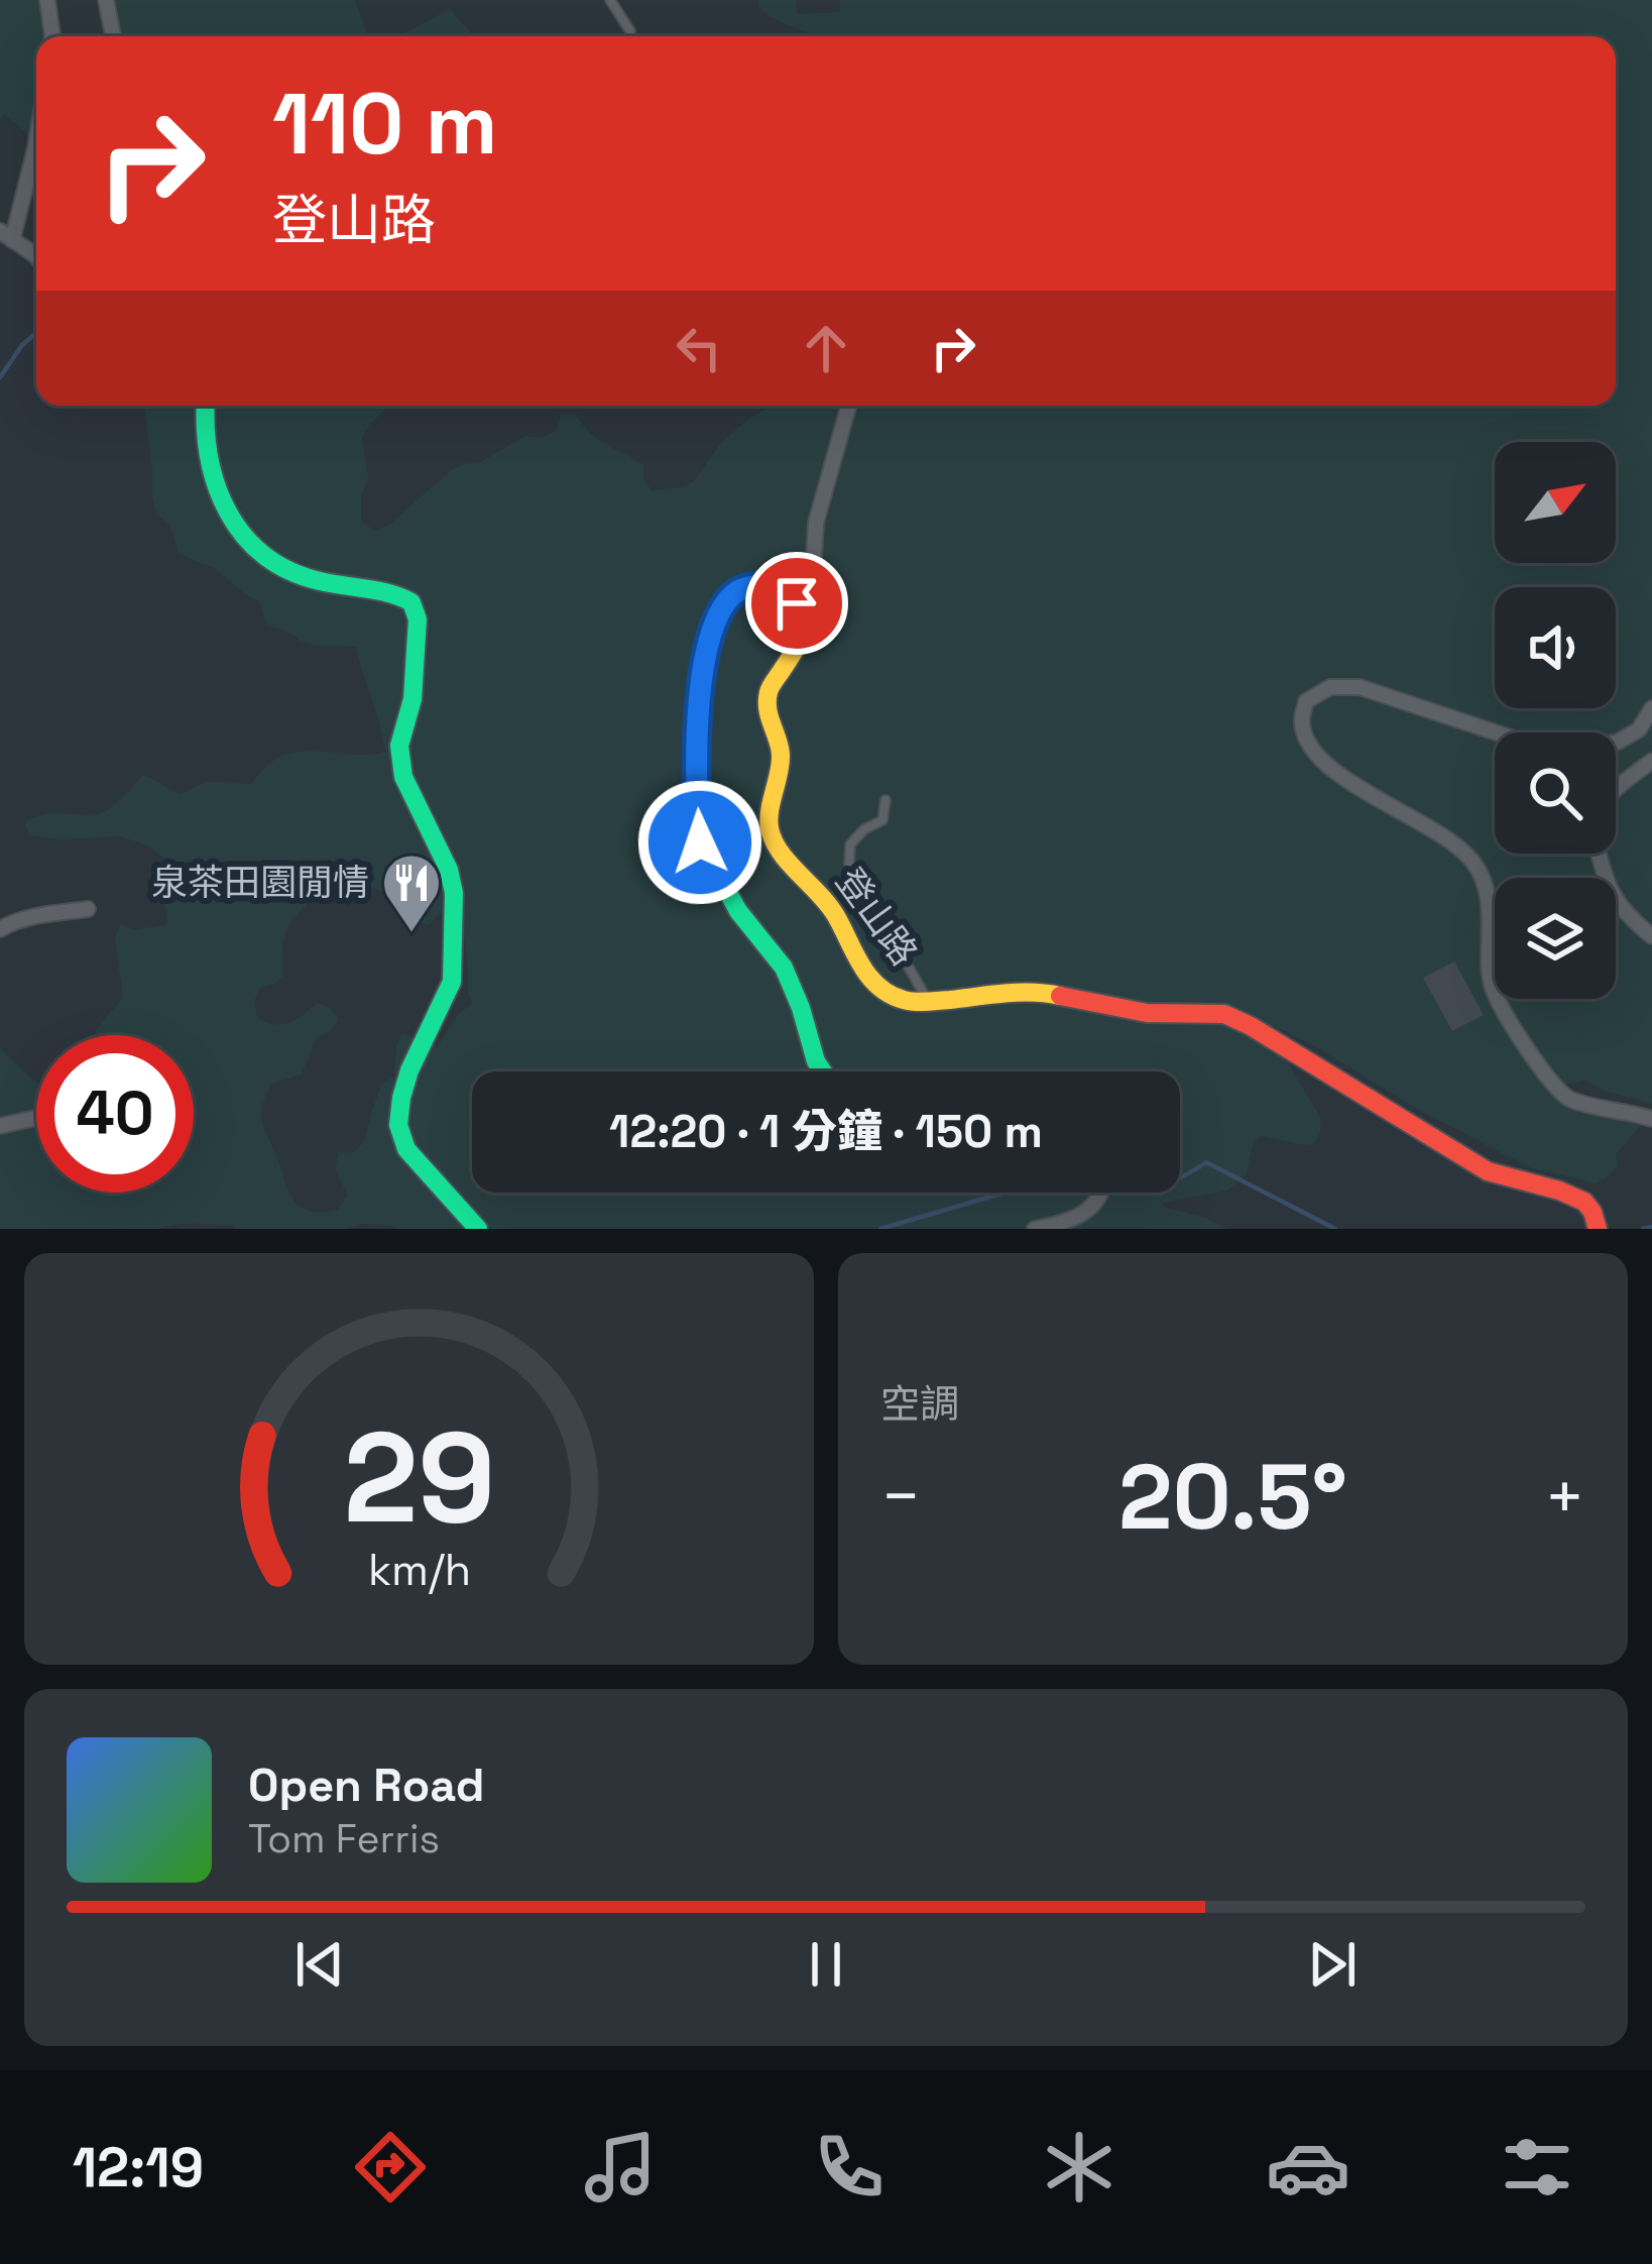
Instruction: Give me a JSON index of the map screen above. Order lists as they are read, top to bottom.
{
  "streets": {
    "street": ["登山路"]
  },
  "places": {
    "restaurant": ["泉茶田園閒情"]
  },
  "north": "top right",
  "page": {
    "turn": ["110 m", "登山路"],
    "limit": "40",
    "trip": "12:20 · 1 分鐘 · 150 m",
    "tile": "空調",
    "heat": ["−", "20.5°", "+"],
    "song": ["Open Road", "Tom Ferris"],
    "tabs": "12:19",
    "gauge": ["29", "km/h"]
  }
}
